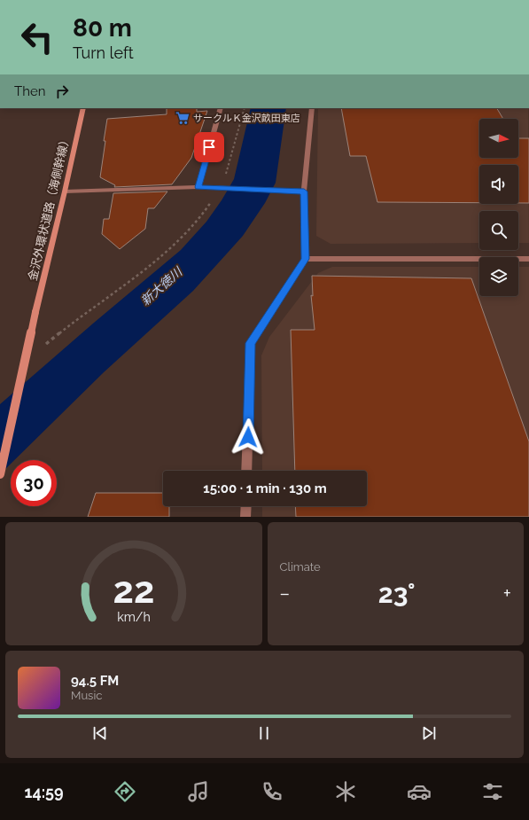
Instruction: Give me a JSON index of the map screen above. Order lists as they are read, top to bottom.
{
  "streets": {
    "street": ["金沢外環状道路（海側幹線）"]
  },
  "water": ["新大徳川"],
  "places": {
    "supermarket": ["サークルＫ金沢畝田東店"]
  },
  "north": "right",
  "page": {
    "turn": ["80 m", "Turn left"],
    "then": "Then",
    "limit": "30",
    "trip": "15:00 · 1 min · 130 m",
    "tile": "Climate",
    "heat": ["−", "23°", "+"],
    "song": ["94.5 FM", "Music"],
    "tabs": "14:59",
    "gauge": ["22", "km/h"]
  }
}
